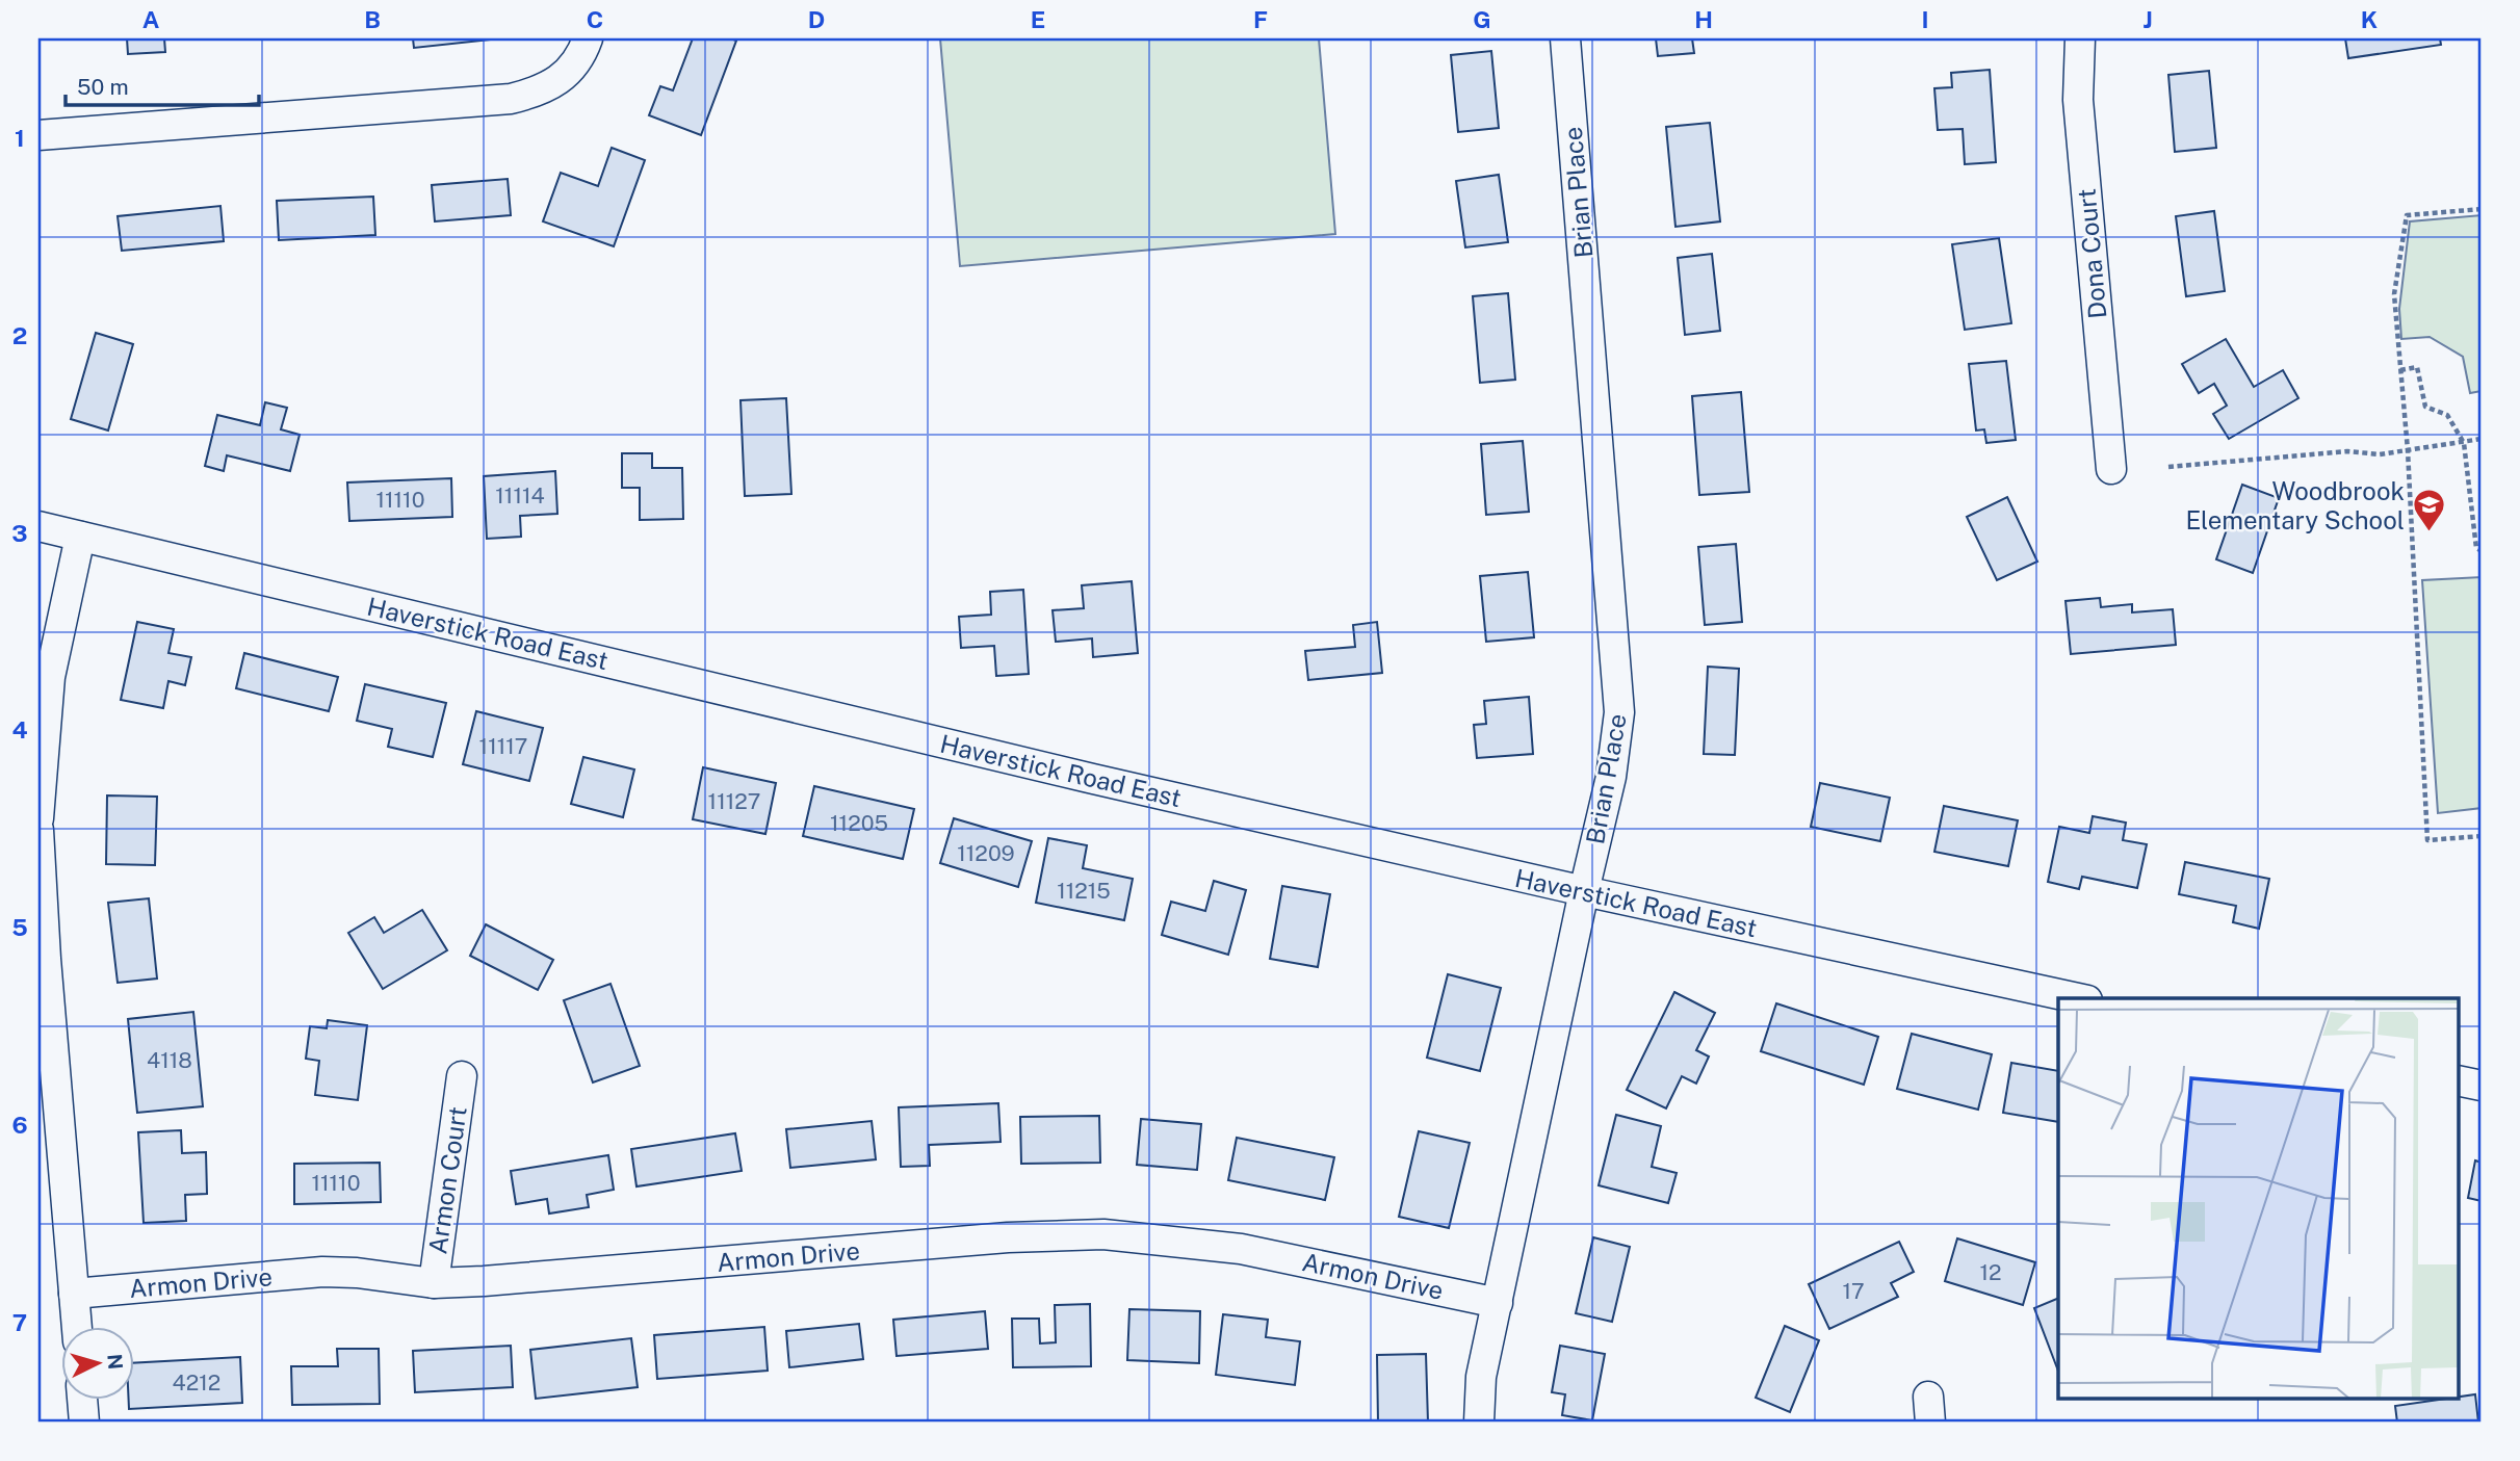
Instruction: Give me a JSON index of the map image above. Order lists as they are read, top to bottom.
{
  "streets": {
    "street": [
      "Brian Place",
      "Dona Court",
      "Haverstick Road East",
      "Armon Court",
      "Armon Drive"
    ]
  },
  "crossings": [
    ["Brian Place", "Haverstick Road East"],
    ["Brian Place", "Armon Drive"],
    ["Armon Court", "Armon Drive"]
  ],
  "places": {
    "school or university": ["Woodbrook Elementary School"]
  },
  "house_numbers": [
    "11114",
    "11110",
    "11117",
    "11127",
    "11205",
    "11209",
    "11215",
    "4118",
    "11110",
    "12",
    "17",
    "4212"
  ],
  "scale_bar": "50 m",
  "north": "right",
  "grid": {
    "columns": [
      "A",
      "B",
      "C",
      "D",
      "E",
      "F",
      "G",
      "H",
      "I",
      "J",
      "K"
    ],
    "rows": [
      "1",
      "2",
      "3",
      "4",
      "5",
      "6",
      "7"
    ]
  }
}
